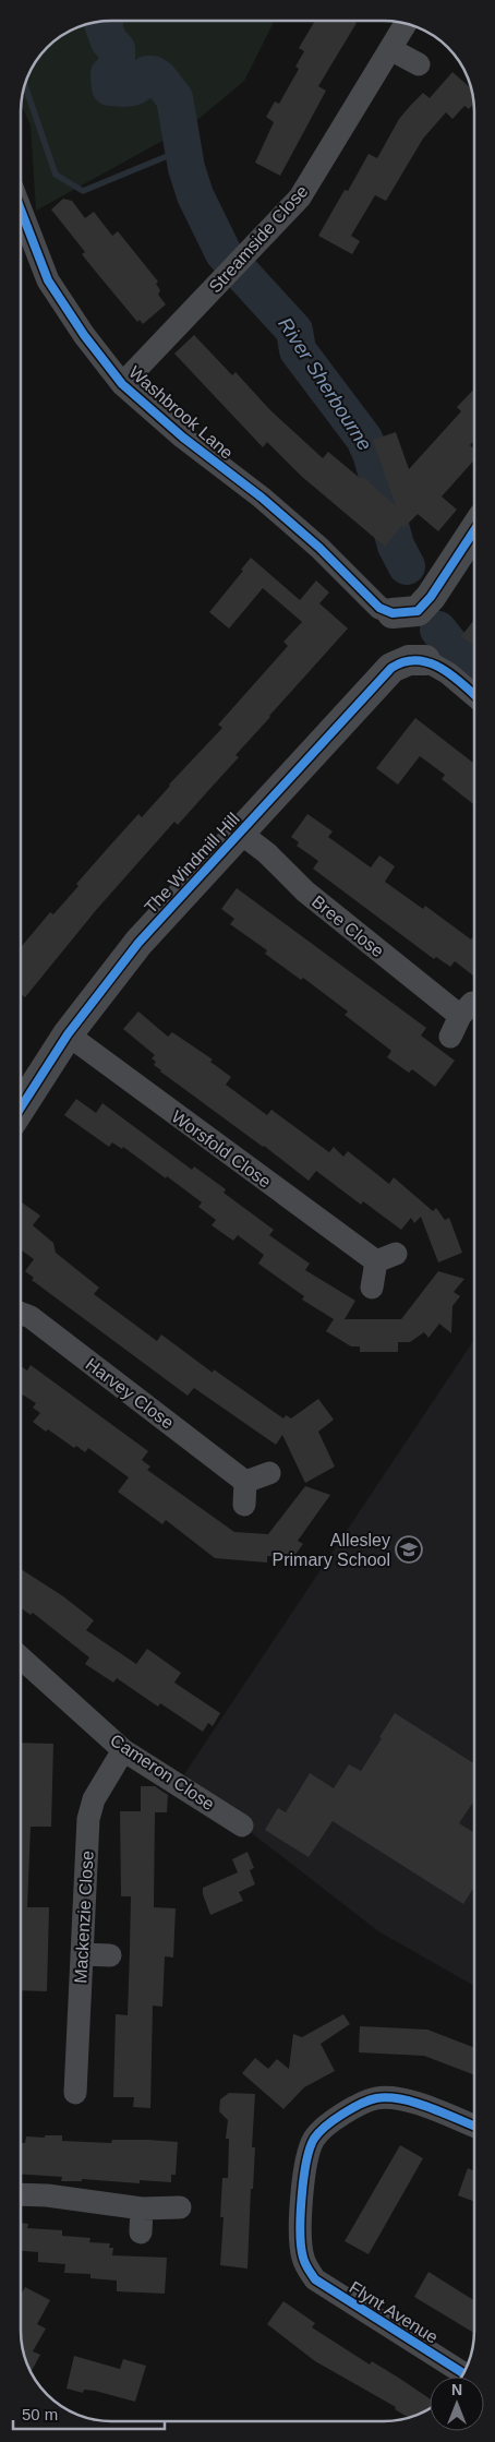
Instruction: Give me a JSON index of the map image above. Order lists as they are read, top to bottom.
{
  "streets": {
    "street": [
      "Streamside Close",
      "Washbrook Lane",
      "The Windmill Hill",
      "Bree Close",
      "Worsfold Close",
      "Harvey Close",
      "Cameron Close",
      "Mackenzie Close",
      "Flynt Avenue"
    ]
  },
  "crossings": [
    ["Streamside Close", "Washbrook Lane"],
    ["The Windmill Hill", "Bree Close"],
    ["The Windmill Hill", "Worsfold Close"],
    ["Cameron Close", "Mackenzie Close"]
  ],
  "water": ["River Sherbourne"],
  "places": {
    "school or university": ["Allesley Primary School"]
  },
  "scale_bar": "50 m",
  "north": "top"
}
